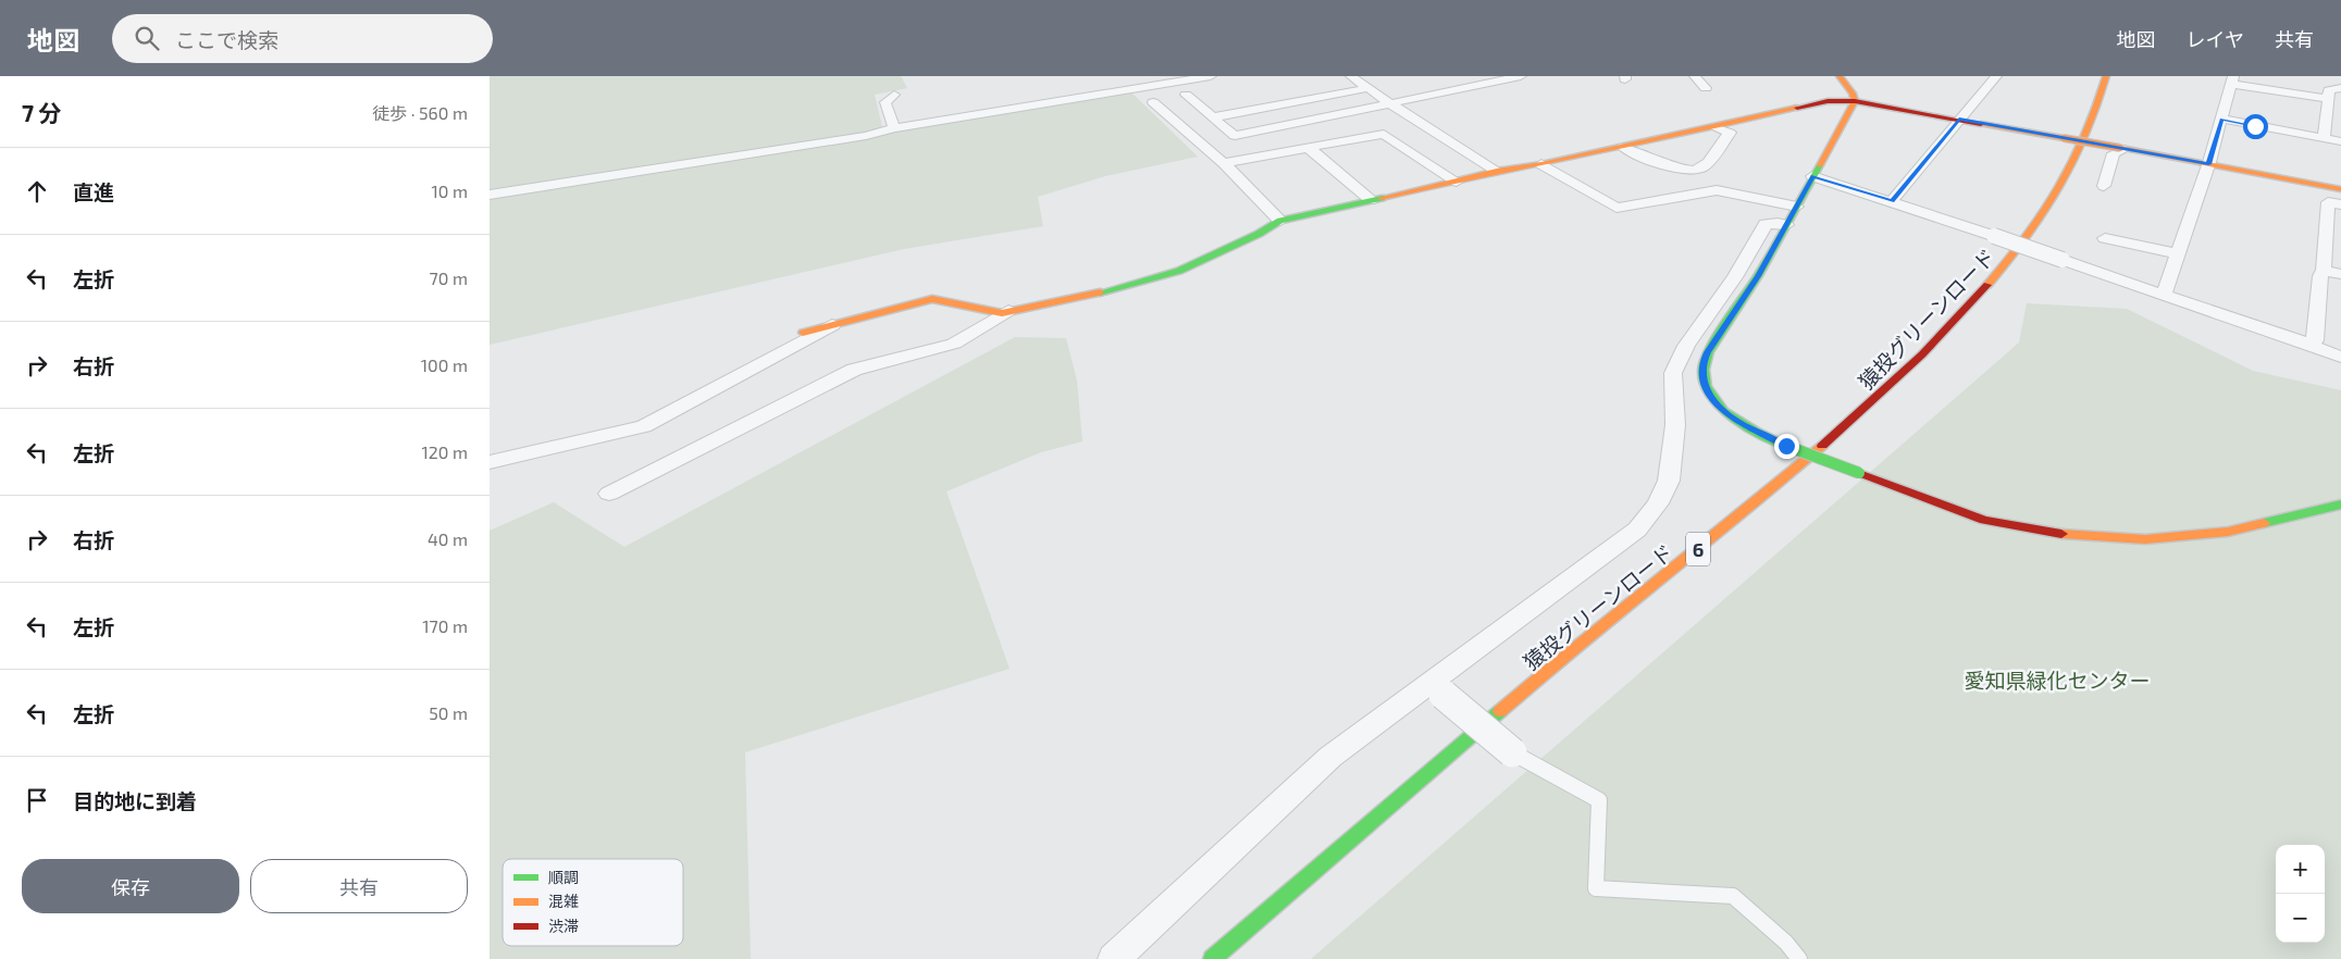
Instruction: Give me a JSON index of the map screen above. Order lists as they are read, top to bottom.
{
  "streets": {
    "street": ["猿投グリーンロード", "6"]
  },
  "parks": ["愛知県緑化センター"],
  "legend": ["順調", "混雑", "渋滞"],
  "page": {
    "header": "地図",
    "search": "ここで検索",
    "nav": ["地図", "レイヤ", "共有"],
    "heading": ["7 分", "徒歩 · 560 m"],
    "list": [
      ["直進", "10 m"],
      ["左折", "70 m"],
      ["右折", "100 m"],
      ["左折", "120 m"],
      ["右折", "40 m"],
      ["左折", "170 m"],
      ["左折", "50 m"],
      "目的地に到着"
    ],
    "buttons": ["保存", "共有"],
    "map_buttons": ["+", "−"]
  }
}
